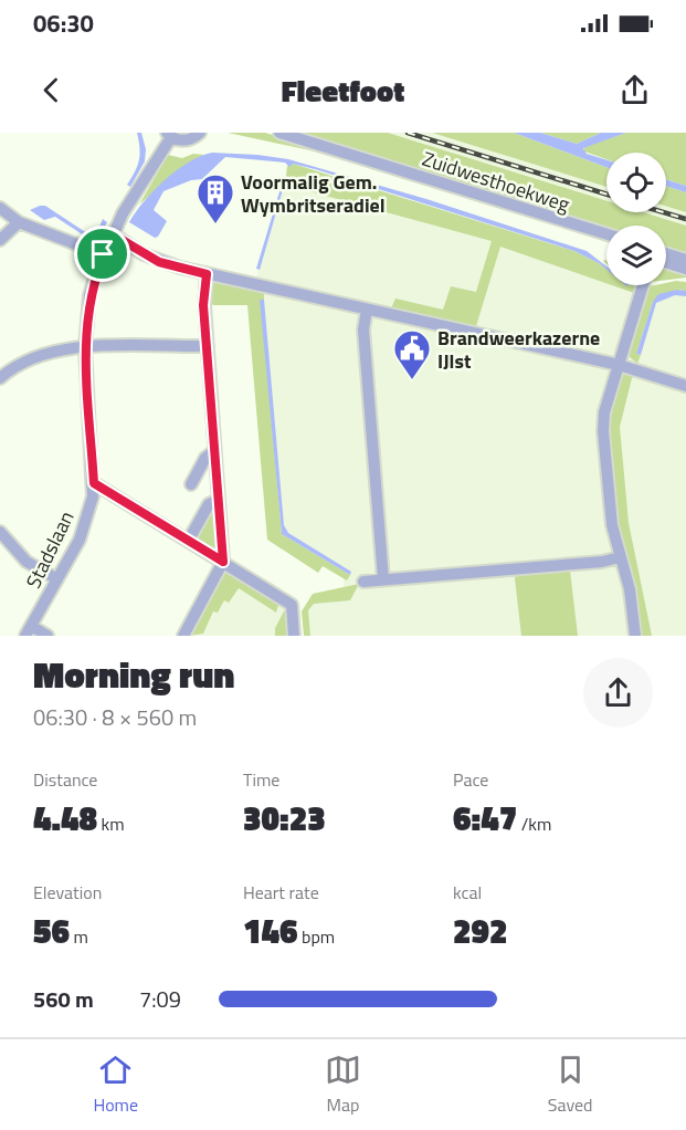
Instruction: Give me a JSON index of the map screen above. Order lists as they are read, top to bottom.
{
  "streets": {
    "street": ["Zuidwesthoekweg", "Stadslaan"]
  },
  "places": {
    "building": ["Voormalig Gem. Wymbritseradiel"],
    "public building": ["Brandweerkazerne IJlst"]
  },
  "page": {
    "status": "06:30",
    "header": "Fleetfoot",
    "heading": ["Morning run", "06:30 · 8 × 560 m"],
    "stats": [
      ["Distance", "4.48 km"],
      ["Time", "30:23"],
      ["Pace", "6:47 /km"],
      ["Elevation", "56 m"],
      ["Heart rate", "146 bpm"],
      ["kcal", "292"]
    ],
    "list": [
      {
        "name": "560 m",
        "note": "7:09"
      }
    ],
    "tabs": ["Home", "Map", "Saved"]
  }
}
